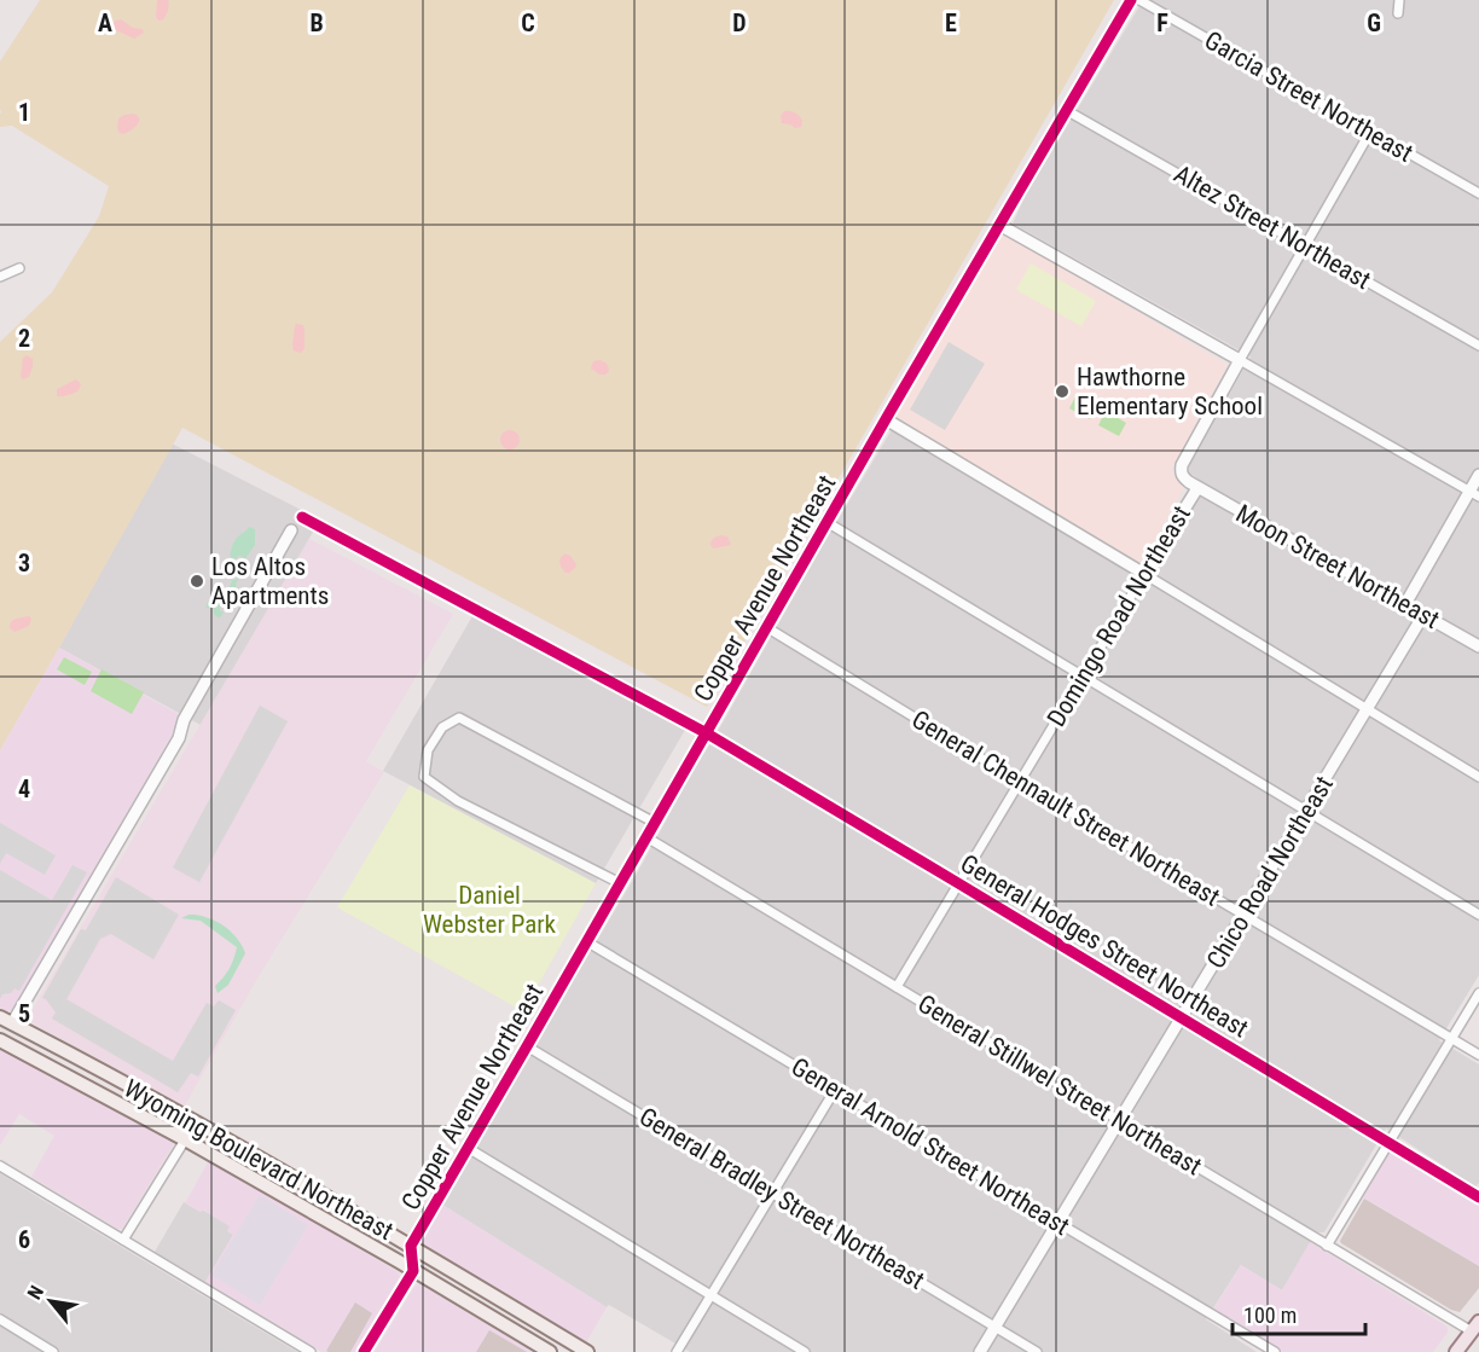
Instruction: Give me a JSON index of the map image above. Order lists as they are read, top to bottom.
{
  "streets": {
    "main road": ["Wyoming Boulevard Northeast"],
    "street": [
      "Garcia Street Northeast",
      "Altez Street Northeast",
      "Moon Street Northeast",
      "Copper Avenue Northeast",
      "Domingo Road Northeast",
      "General Chennault Street Northeast",
      "Chico Road Northeast",
      "General Hodges Street Northeast",
      "General Stillwel Street Northeast",
      "General Arnold Street Northeast",
      "General Bradley Street Northeast"
    ]
  },
  "crossings": [
    ["Garcia Street Northeast", "Domingo Road Northeast"],
    ["Altez Street Northeast", "Copper Avenue Northeast"],
    ["Altez Street Northeast", "Domingo Road Northeast"],
    ["Moon Street Northeast", "Domingo Road Northeast"],
    ["Moon Street Northeast", "Chico Road Northeast"],
    ["Copper Avenue Northeast", "General Chennault Street Northeast"],
    ["Copper Avenue Northeast", "General Hodges Street Northeast"],
    ["Copper Avenue Northeast", "General Stillwel Street Northeast"],
    ["Copper Avenue Northeast", "General Arnold Street Northeast"],
    ["Copper Avenue Northeast", "Wyoming Boulevard Northeast"],
    ["Copper Avenue Northeast", "General Bradley Street Northeast"],
    ["Domingo Road Northeast", "General Chennault Street Northeast"],
    ["Domingo Road Northeast", "General Hodges Street Northeast"],
    ["Domingo Road Northeast", "General Stillwel Street Northeast"],
    ["General Chennault Street Northeast", "Chico Road Northeast"],
    ["Chico Road Northeast", "General Hodges Street Northeast"],
    ["Chico Road Northeast", "General Stillwel Street Northeast"],
    ["Chico Road Northeast", "General Arnold Street Northeast"],
    ["Chico Road Northeast", "General Bradley Street Northeast"]
  ],
  "parks": ["Daniel Webster Park"],
  "places": ["Hawthorne Elementary School", "Los Altos Apartments"],
  "scale_bar": "100 m",
  "north": "top left",
  "grid": {
    "columns": [
      "A",
      "B",
      "C",
      "D",
      "E",
      "F",
      "G"
    ],
    "rows": [
      "1",
      "2",
      "3",
      "4",
      "5",
      "6"
    ]
  }
}
